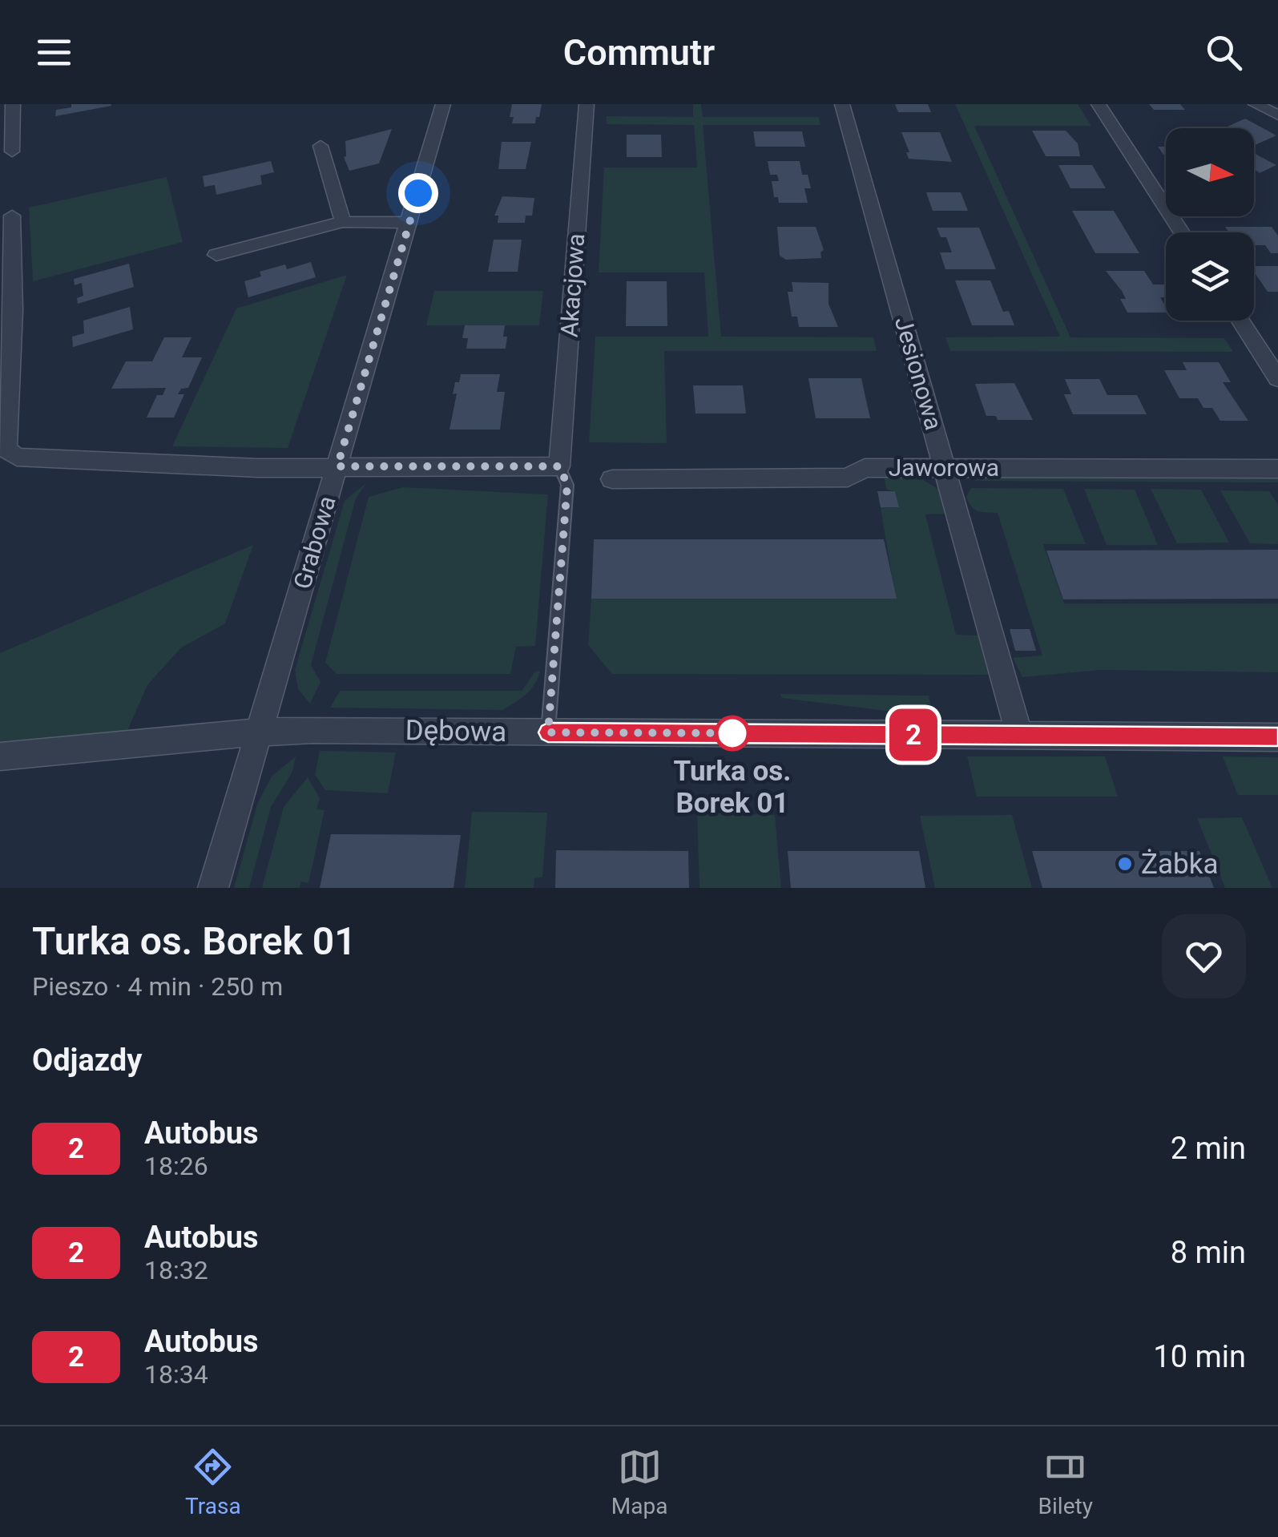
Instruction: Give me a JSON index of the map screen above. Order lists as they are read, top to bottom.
{
  "streets": {
    "street": [
      "Akacjowa",
      "Jesionowa",
      "Jaworowa",
      "Grabowa",
      "Dębowa"
    ]
  },
  "crossings": [
    ["Jesionowa", "Jaworowa"],
    ["Jesionowa", "Dębowa"],
    ["Grabowa", "Dębowa"]
  ],
  "places": ["Turka os. Borek 01", "Żabka"],
  "lines": ["bus line 2"],
  "north": "right",
  "page": {
    "header": "Commutr",
    "on_map": "2",
    "heading": [
      ["Turka os. Borek 01", "Pieszo · 4 min · 250 m"],
      "Odjazdy"
    ],
    "list": [
      {
        "mark": "2",
        "name": "Autobus",
        "note": "18:26",
        "value": "2 min"
      },
      {
        "mark": "2",
        "name": "Autobus",
        "note": "18:32",
        "value": "8 min"
      },
      {
        "mark": "2",
        "name": "Autobus",
        "note": "18:34",
        "value": "10 min"
      }
    ],
    "tabs": ["Trasa", "Mapa", "Bilety"]
  }
}
